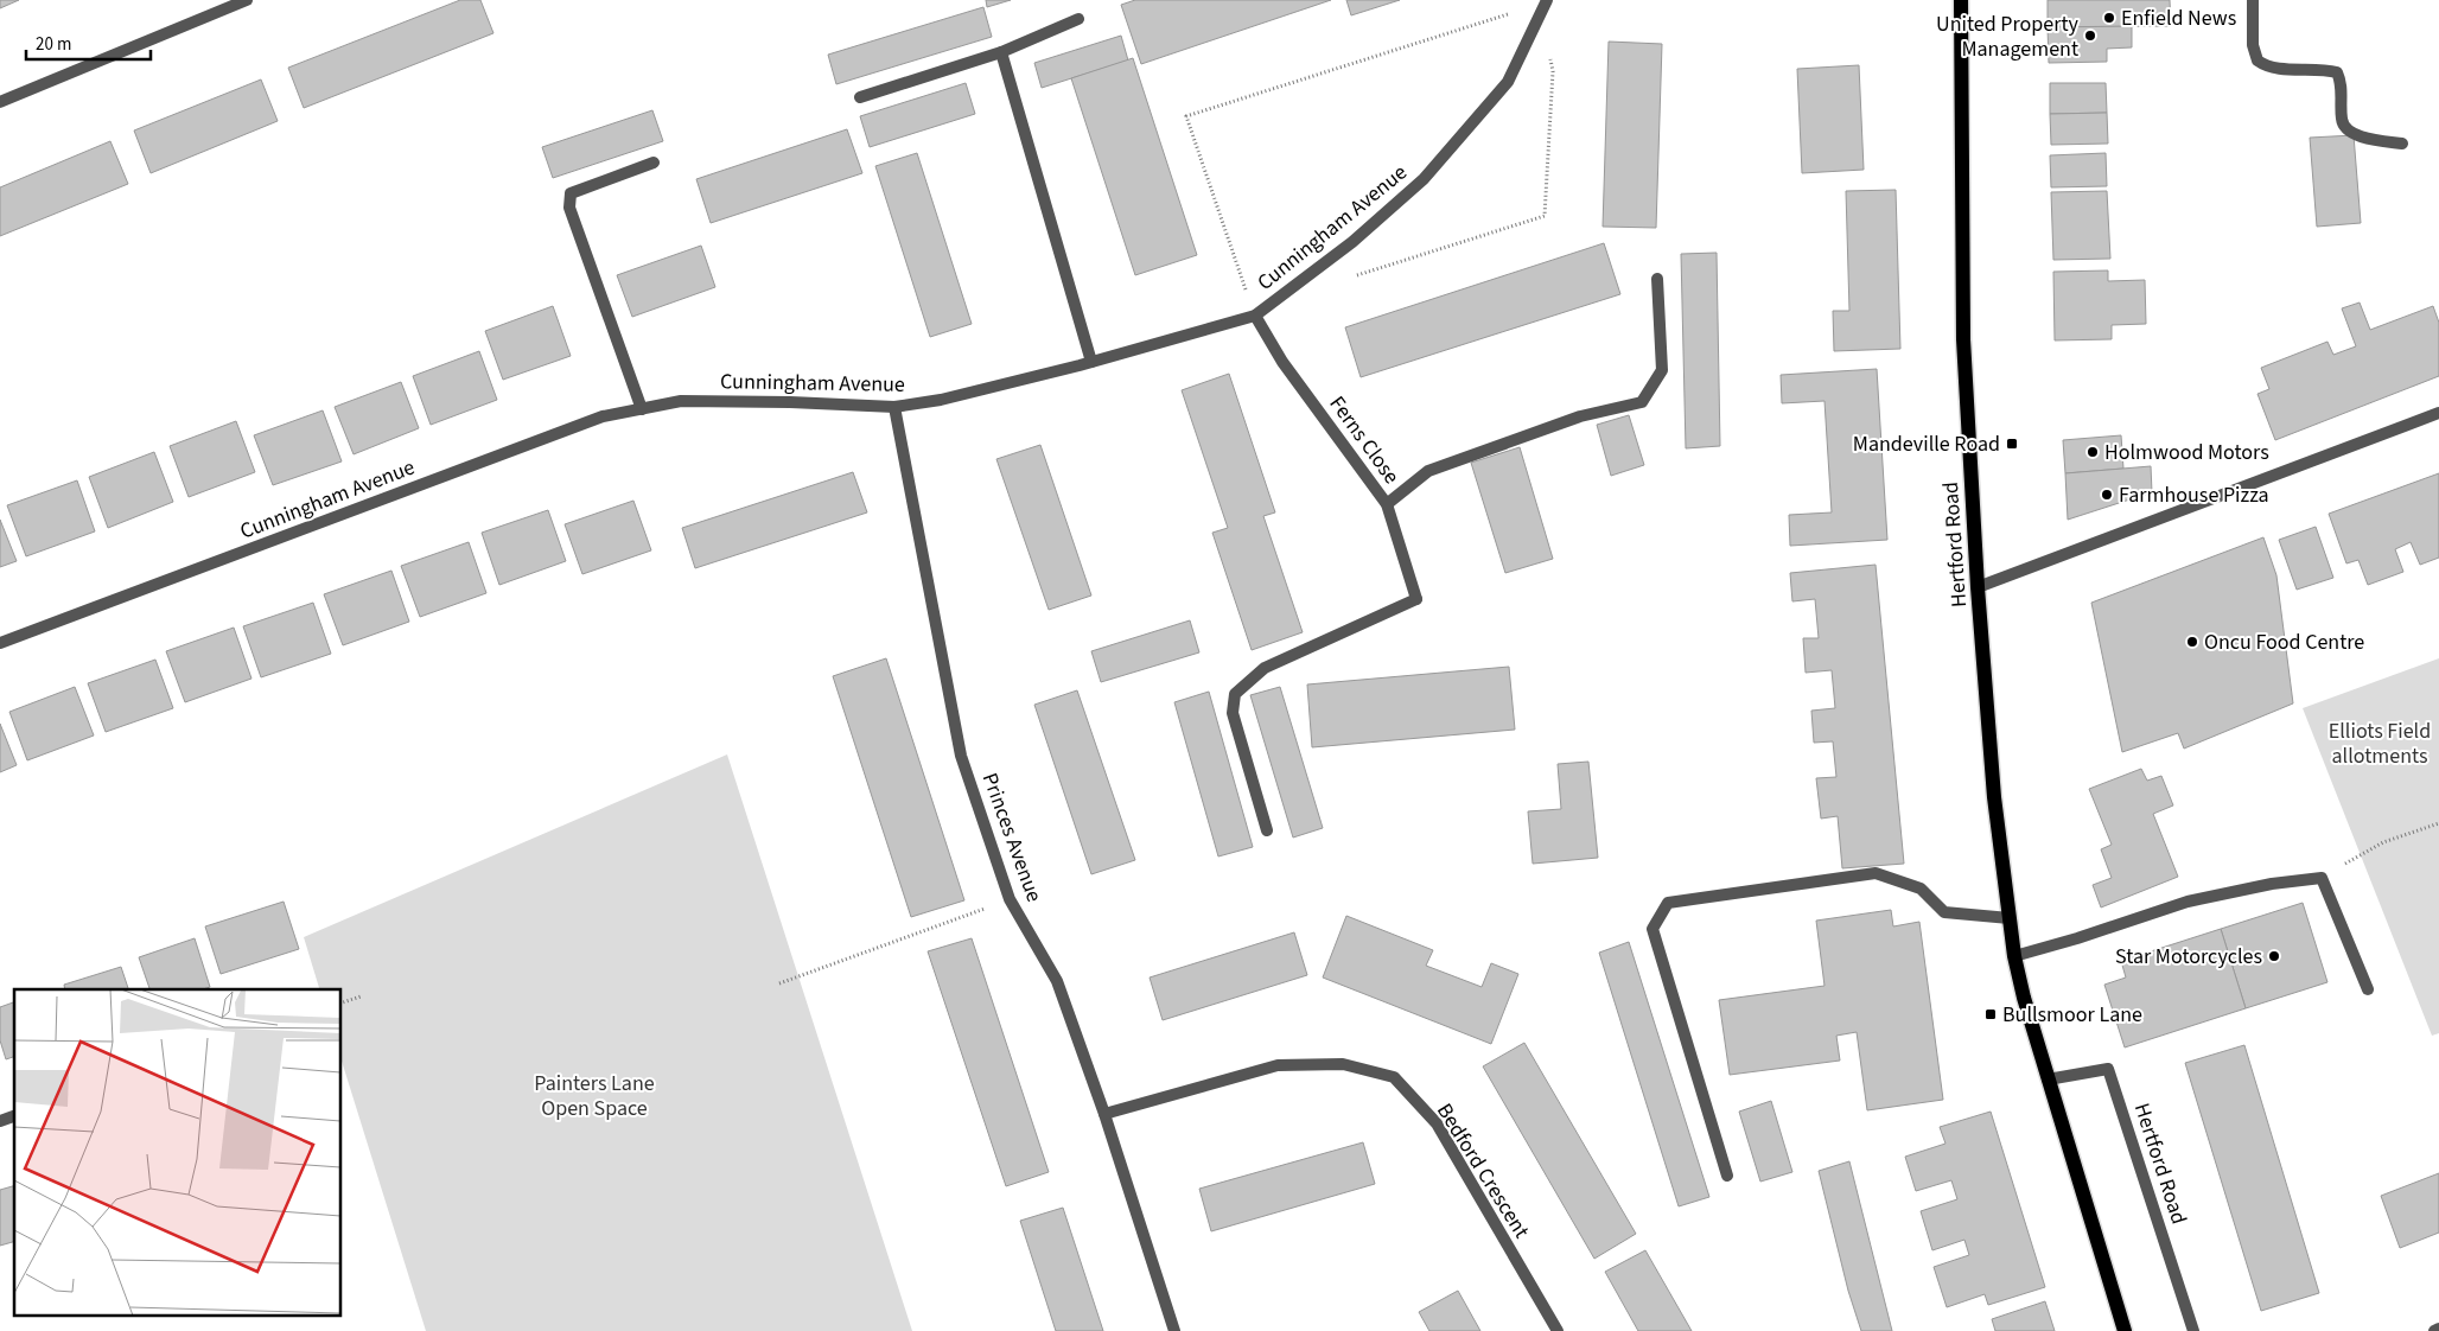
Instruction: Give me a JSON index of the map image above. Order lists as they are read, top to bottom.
{
  "streets": {
    "main road": ["Hertford Road"],
    "street": [
      "Cunningham Avenue",
      "Ferns Close",
      "Princes Avenue",
      "Bedford Crescent"
    ]
  },
  "crossings": [
    ["Cunningham Avenue", "Ferns Close"],
    ["Cunningham Avenue", "Princes Avenue"],
    ["Princes Avenue", "Bedford Crescent"]
  ],
  "parks": ["Elliots Field allotments", "Painters Lane Open Space"],
  "places": {
    "other": [
      "Enfield News",
      "United Property Management",
      "Holmwood Motors",
      "Farmhouse Pizza",
      "Oncu Food Centre",
      "Star Motorcycles"
    ],
    "transit": ["Mandeville Road", "Bullsmoor Lane"]
  },
  "scale_bar": "20 m"
}
